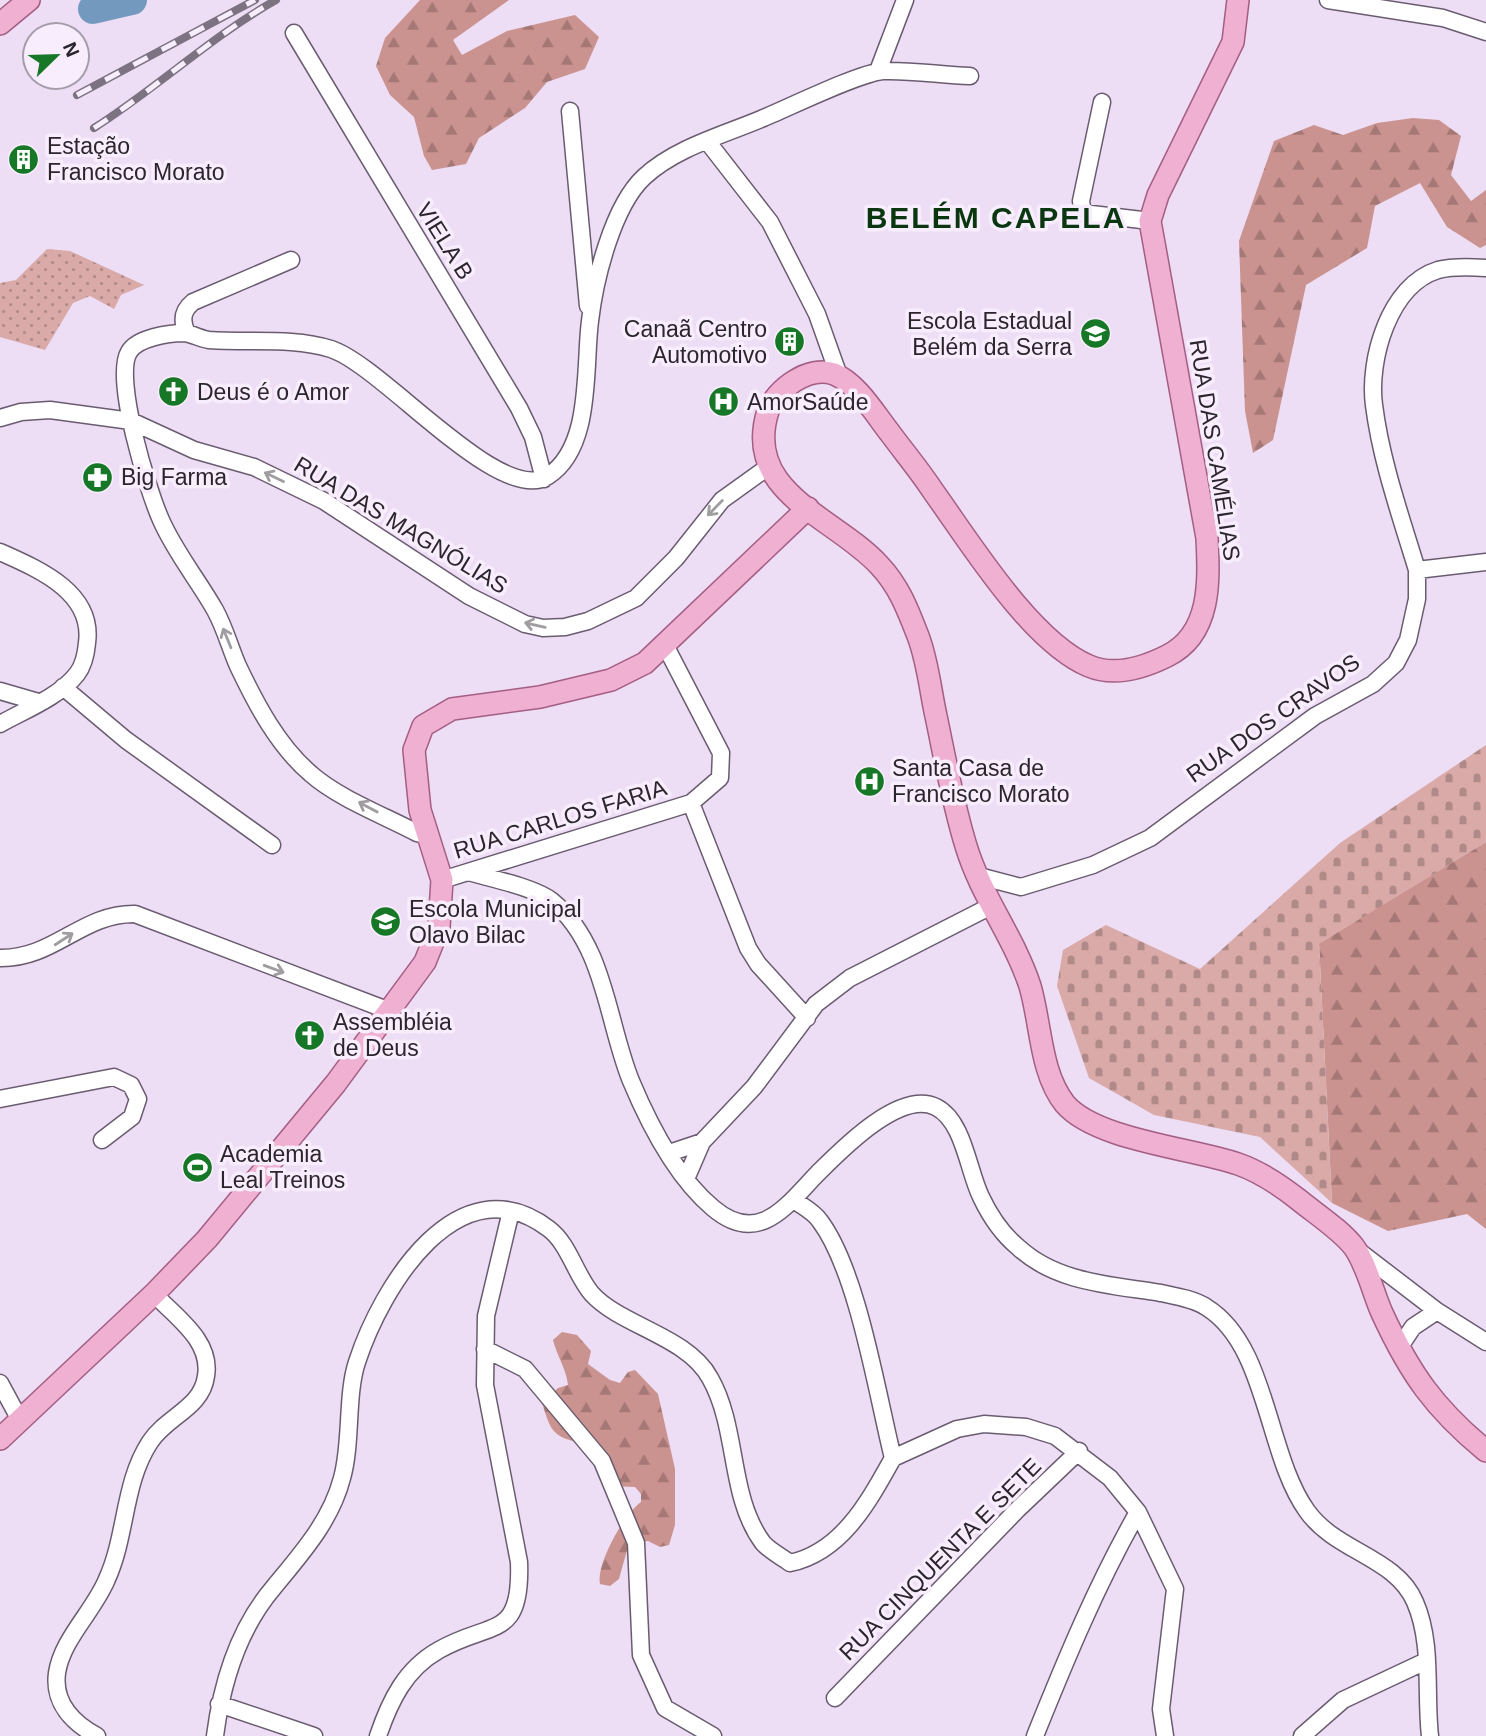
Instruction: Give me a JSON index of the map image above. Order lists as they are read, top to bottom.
{
  "streets": {
    "main road": ["RUA DAS CAMÉLIAS"],
    "street": [
      "VIELA B",
      "RUA DAS MAGNÓLIAS",
      "RUA DOS CRAVOS",
      "RUA CARLOS FARIA",
      "RUA CINQUENTA E SETE"
    ]
  },
  "districts": ["BELÉM CAPELA"],
  "places": {
    "building": ["Estação Francisco Morato", "Canaã Centro Automotivo"],
    "school or university": ["Escola Estadual Belém da Serra", "Escola Municipal Olavo Bilac"],
    "church": ["Deus é o Amor", "Assembléia de Deus"],
    "hospital": ["AmorSaúde", "Santa Casa de Francisco Morato"],
    "pharmacy": ["Big Farma"],
    "sports": ["Academia Leal Treinos"]
  },
  "north": "top right"
}
